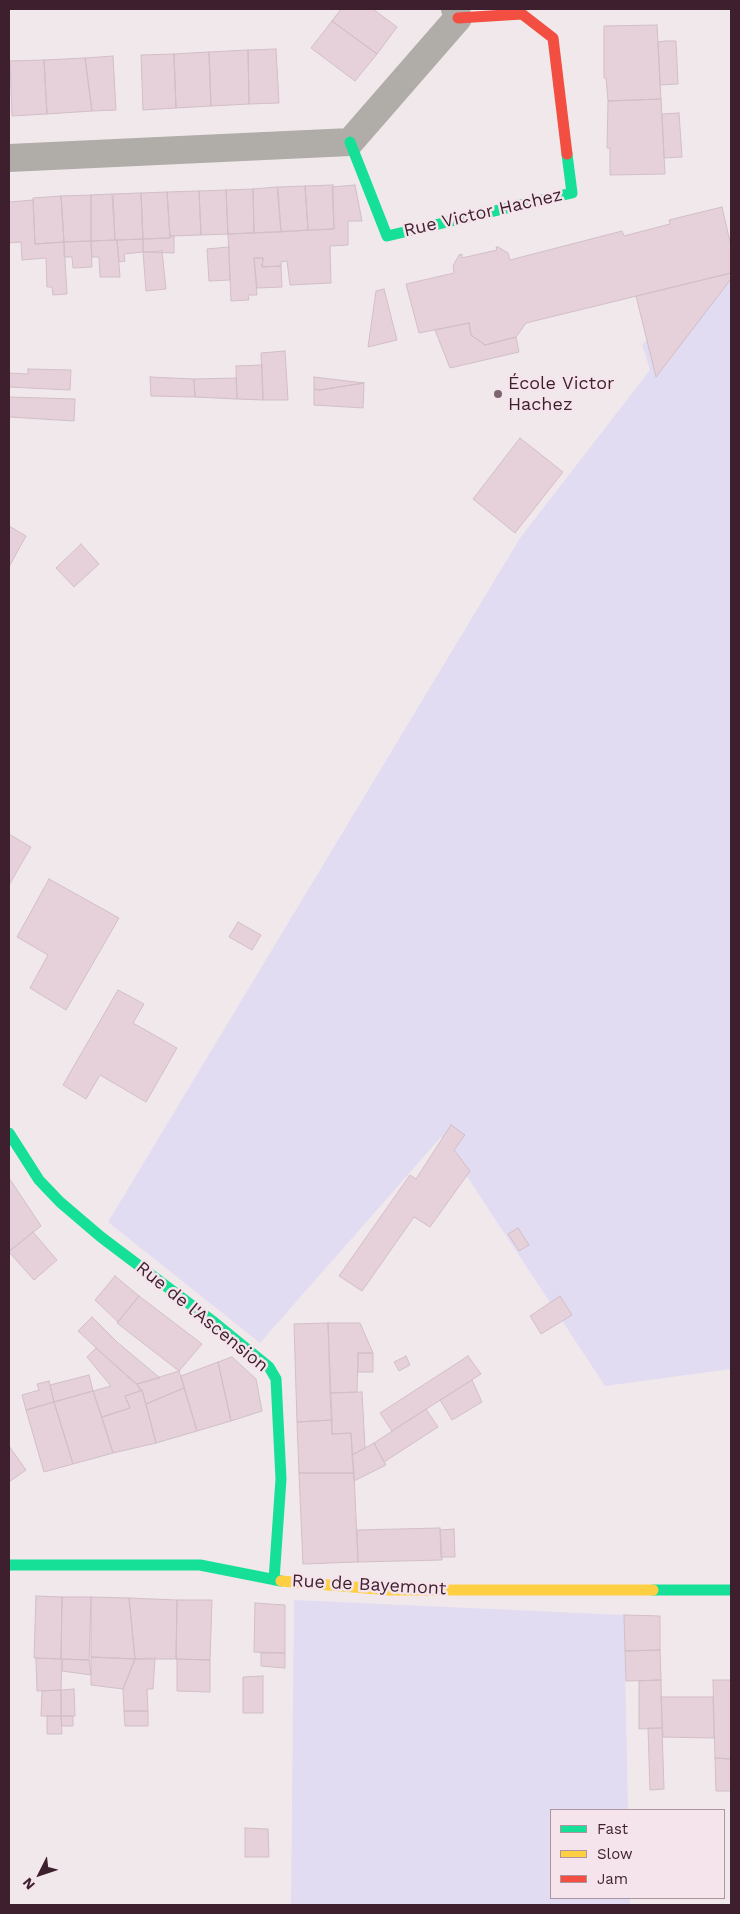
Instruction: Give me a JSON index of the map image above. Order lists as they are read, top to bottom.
{
  "streets": {
    "street": ["Rue Victor Hachez", "Rue de l'Ascension", "Rue de Bayemont"]
  },
  "crossings": [
    ["Rue de l'Ascension", "Rue de Bayemont"]
  ],
  "places": ["École Victor Hachez"],
  "legend": ["Fast", "Slow", "Jam"],
  "north": "bottom left"
}
